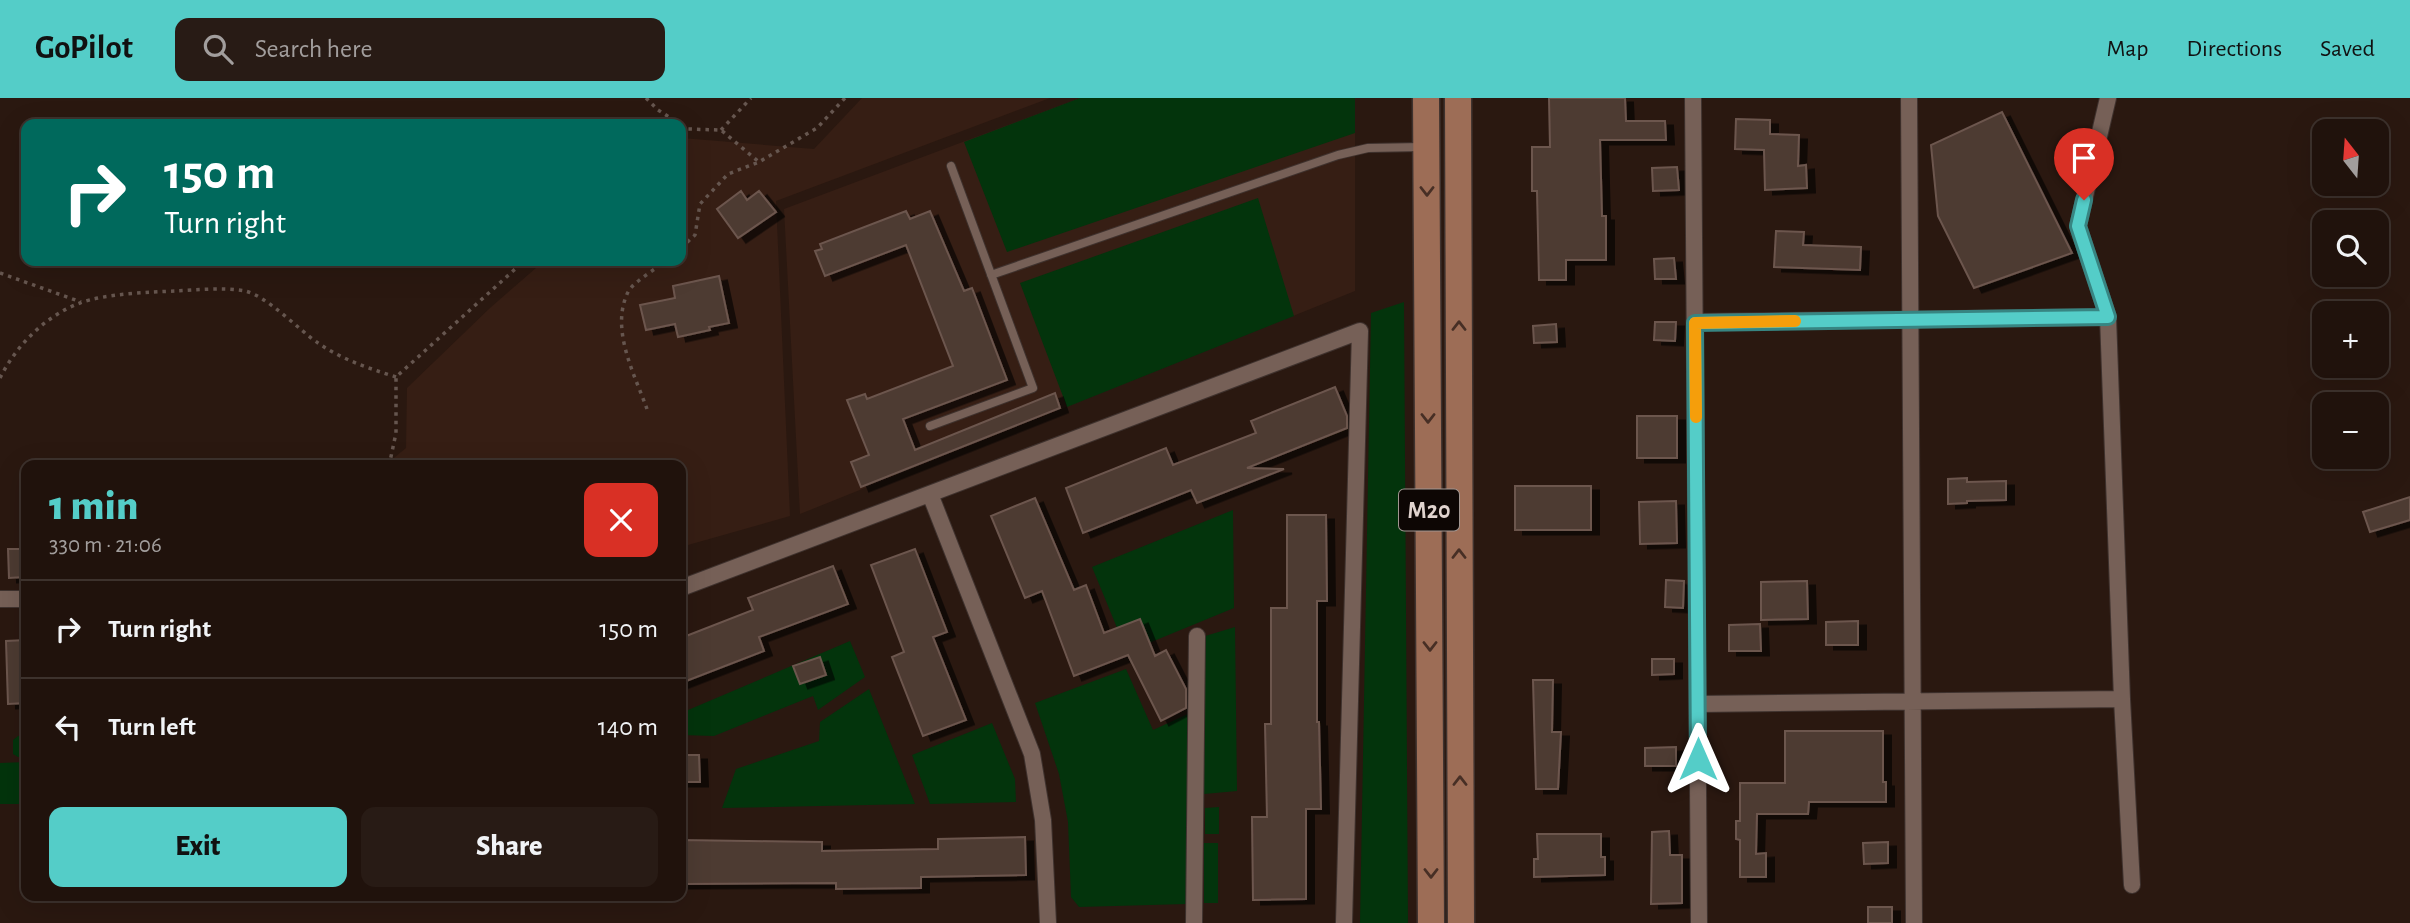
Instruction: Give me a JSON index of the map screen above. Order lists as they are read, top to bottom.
{
  "streets": {
    "main road": ["M20"]
  },
  "north": "top",
  "page": {
    "header": "GoPilot",
    "search": "Search here",
    "nav": ["Map", "Directions", "Saved"],
    "map_buttons": ["+", "−"],
    "turn": ["150 m", "Turn right"],
    "heading": ["1 min", "330 m · 21:06"],
    "list": [
      {
        "name": "Turn right",
        "value": "150 m"
      },
      {
        "name": "Turn left",
        "value": "140 m"
      }
    ],
    "buttons": ["Exit", "Share"]
  }
}
